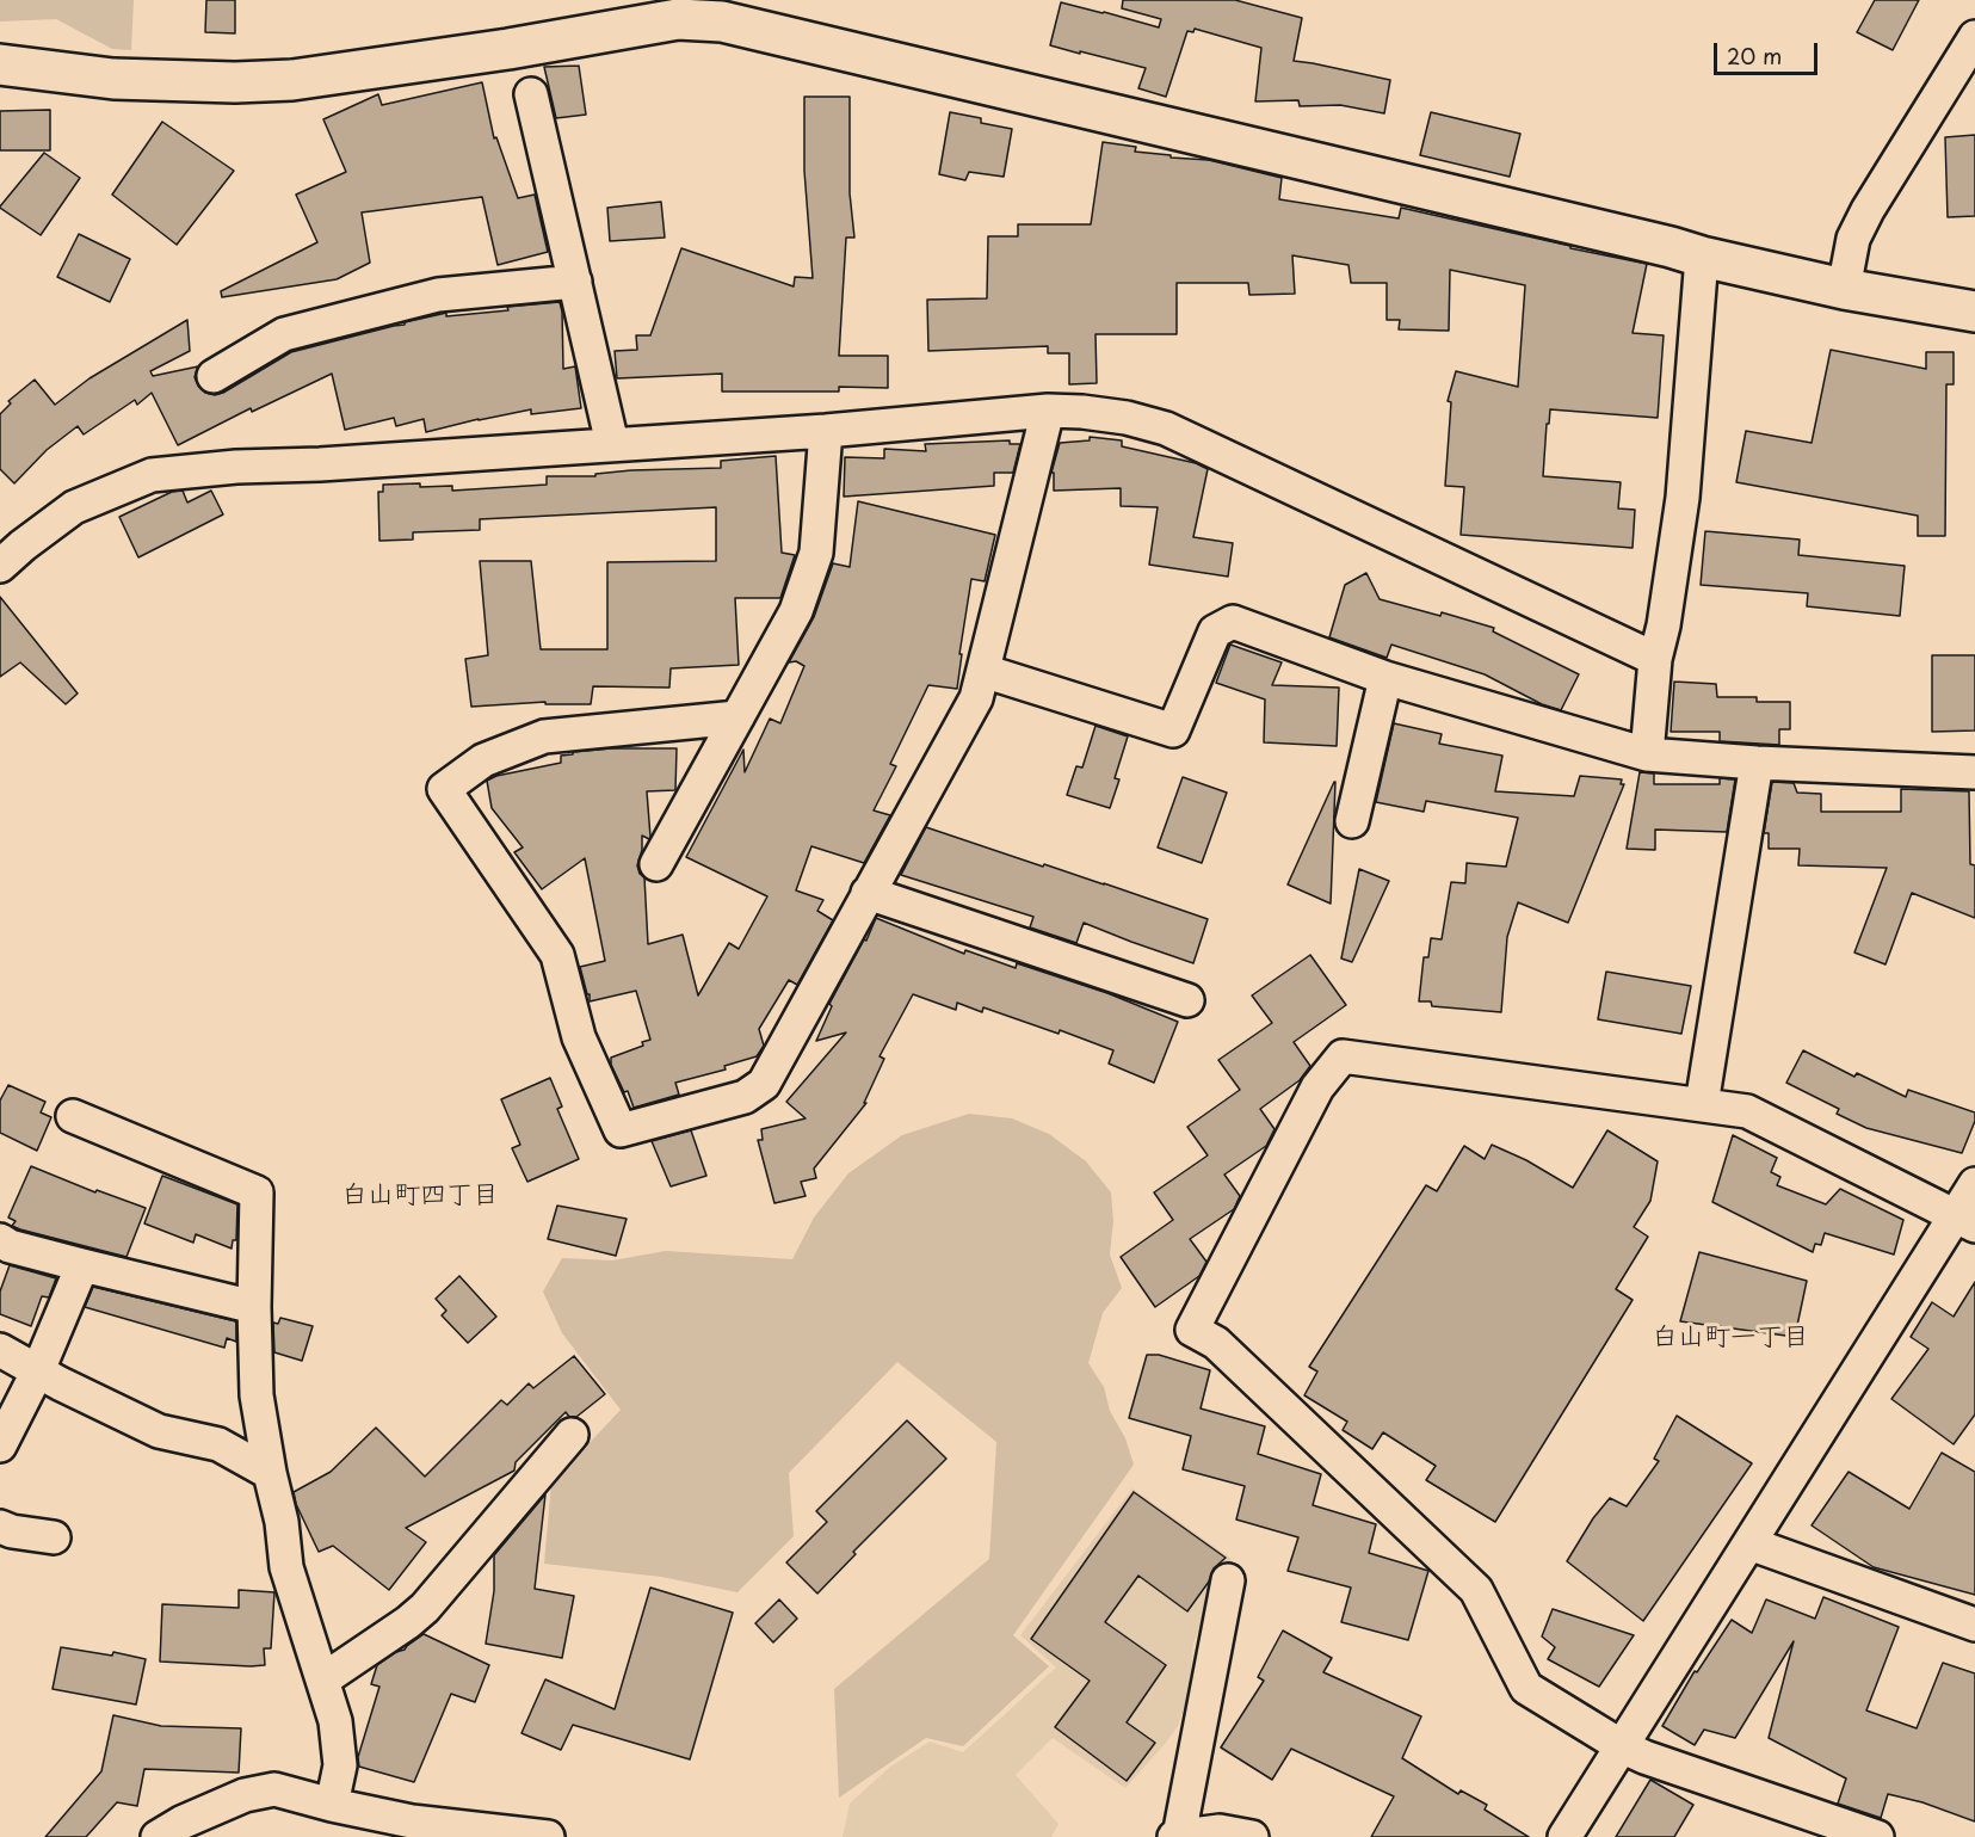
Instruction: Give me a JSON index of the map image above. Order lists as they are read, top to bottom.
{
  "districts": ["白山町四丁目", "白山町一丁目"],
  "scale_bar": "20 m"
}
